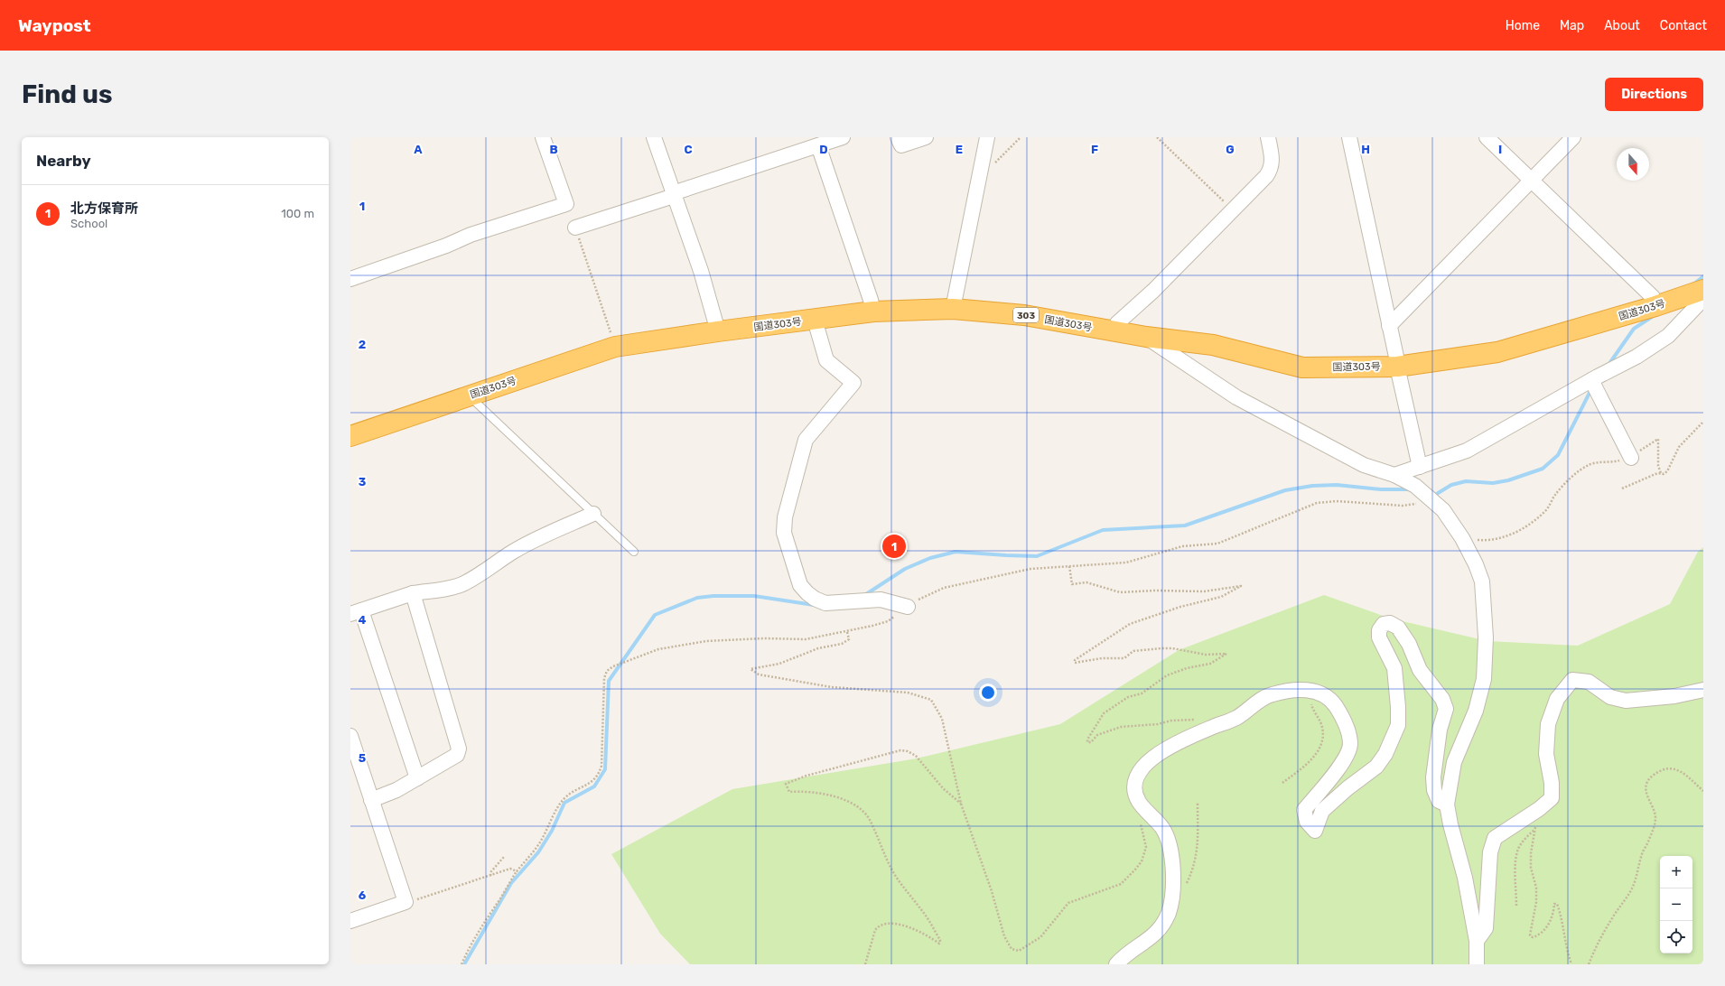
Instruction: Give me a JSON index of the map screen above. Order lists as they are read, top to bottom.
{
  "streets": {
    "highway": ["国道303号", "303"]
  },
  "north": "bottom",
  "page": {
    "header": "Waypost",
    "nav": [
      "Home",
      "Map",
      "About",
      "Contact"
    ],
    "buttons": "Directions",
    "title": "Find us",
    "heading": "Nearby",
    "list": [
      {
        "mark": "1",
        "name": "北方保育所",
        "note": "School",
        "value": "100 m"
      }
    ],
    "pins": "1",
    "map_buttons": ["+", "−"]
  },
  "grid": {
    "columns": [
      "A",
      "B",
      "C",
      "D",
      "E",
      "F",
      "G",
      "H",
      "I"
    ],
    "rows": [
      "1",
      "2",
      "3",
      "4",
      "5",
      "6"
    ]
  }
}
